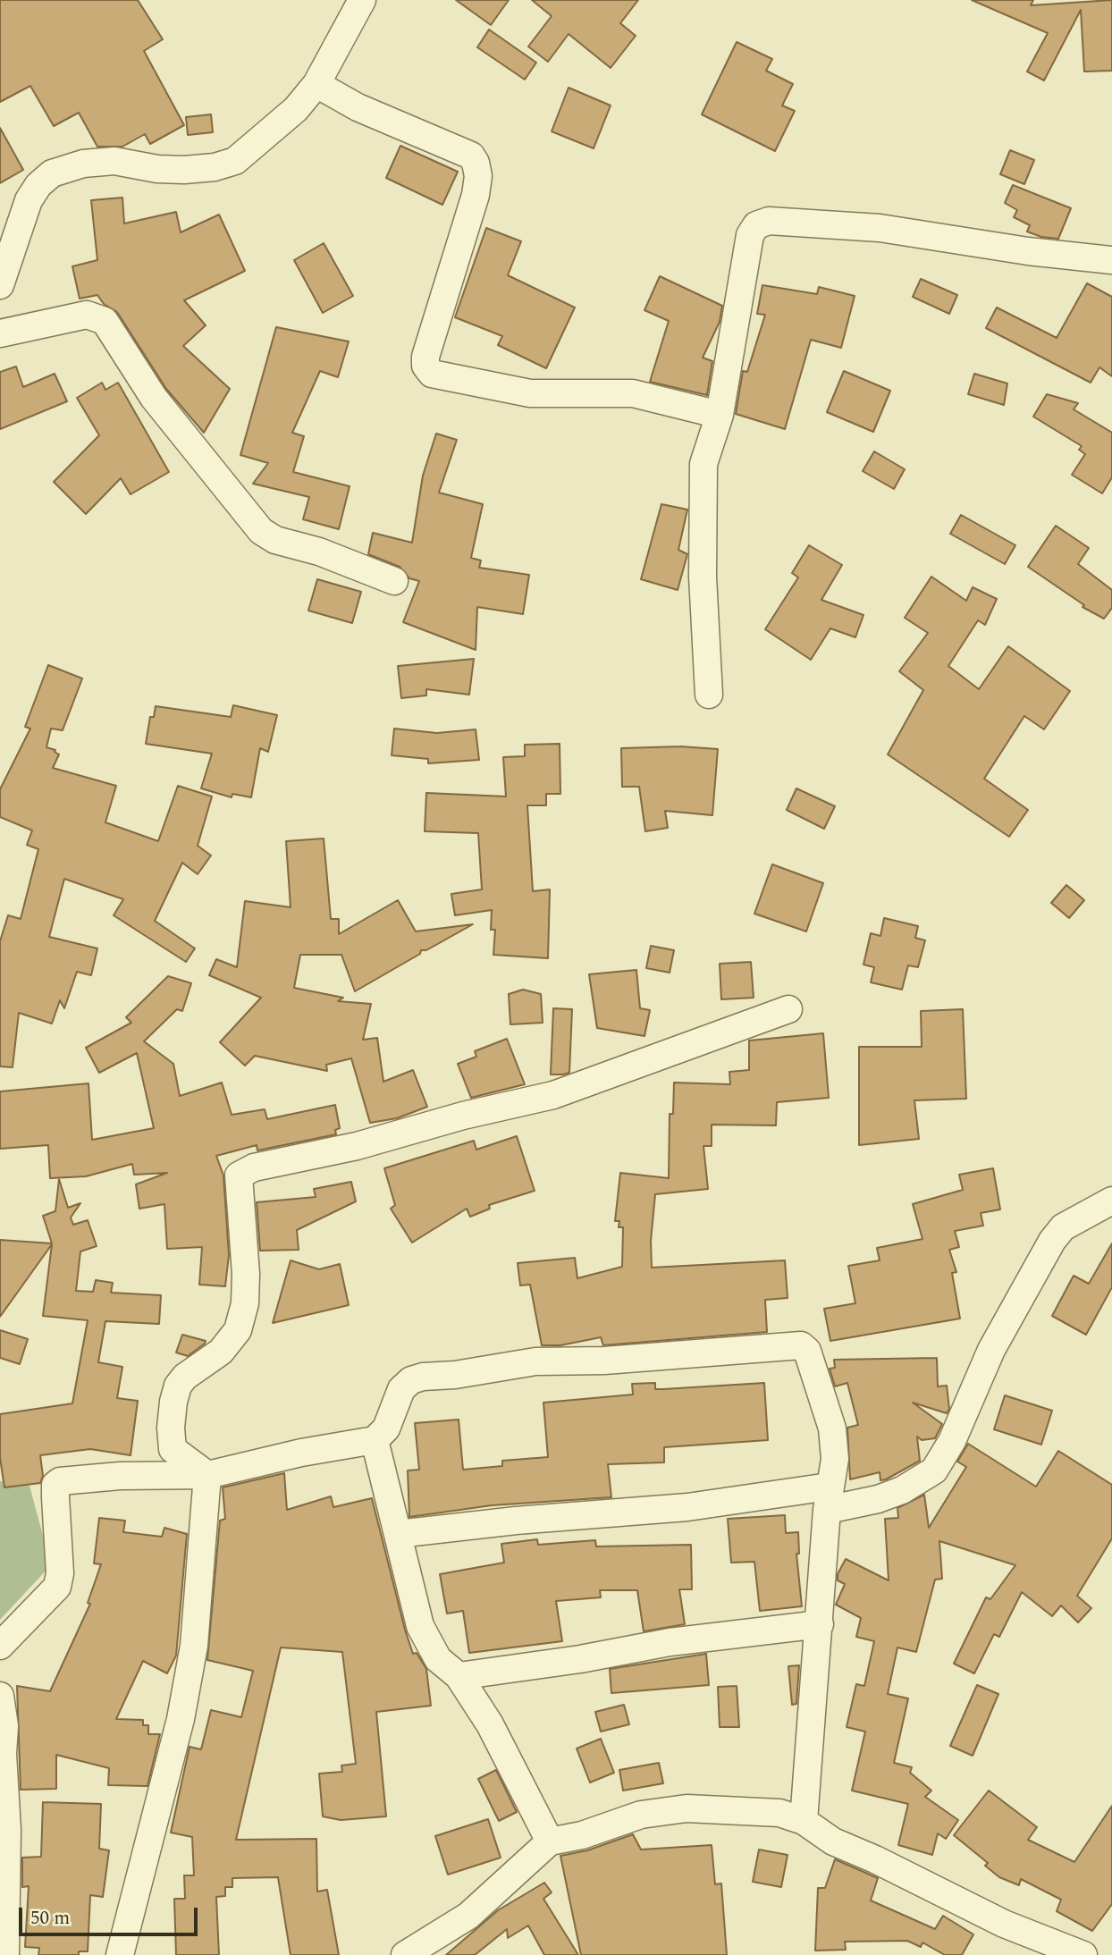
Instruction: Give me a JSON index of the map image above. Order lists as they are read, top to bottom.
{
  "scale_bar": "50 m"
}
